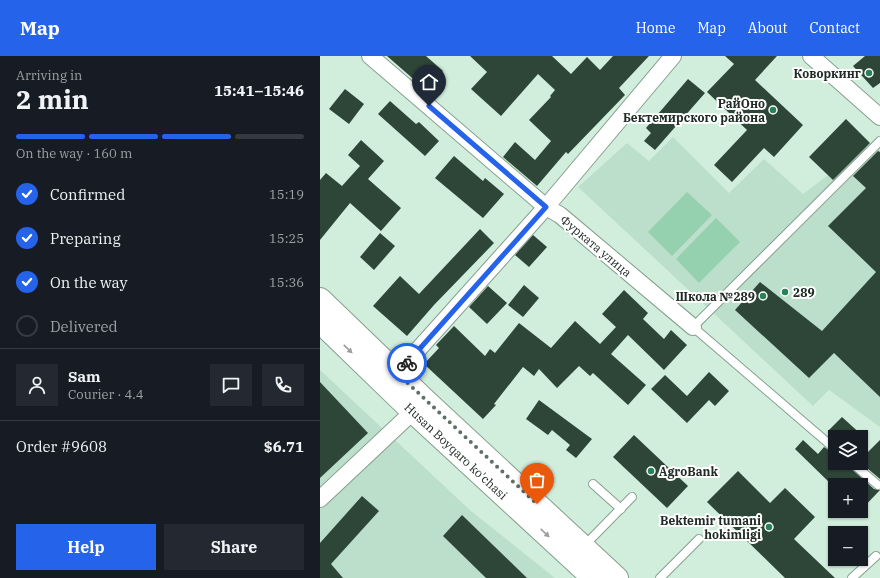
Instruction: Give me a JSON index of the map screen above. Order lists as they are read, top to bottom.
{
  "streets": {
    "main road": ["Husan Boyqaro ko'chasi"],
    "street": ["Фурката улица"]
  },
  "places": [
    "Коворкинг",
    "РайОно Бектемирского района",
    "289",
    "Школа №289",
    "AgroBank",
    "Bektemir tumani hokimligi"
  ],
  "page": {
    "header": "Map",
    "nav": [
      "Home",
      "Map",
      "About",
      "Contact"
    ],
    "heading": ["2 min", "Arriving in", "15:41–15:46"],
    "panel": [
      "Sam",
      "Courier · 4.4",
      "Order #9608",
      "$6.71"
    ],
    "bar": "On the way · 160 m",
    "list": [
      ["Confirmed", "15:19"],
      ["Preparing", "15:25"],
      ["On the way", "15:36"],
      "Delivered"
    ],
    "map_buttons": ["+", "−"],
    "buttons": ["Help", "Share"]
  }
}
